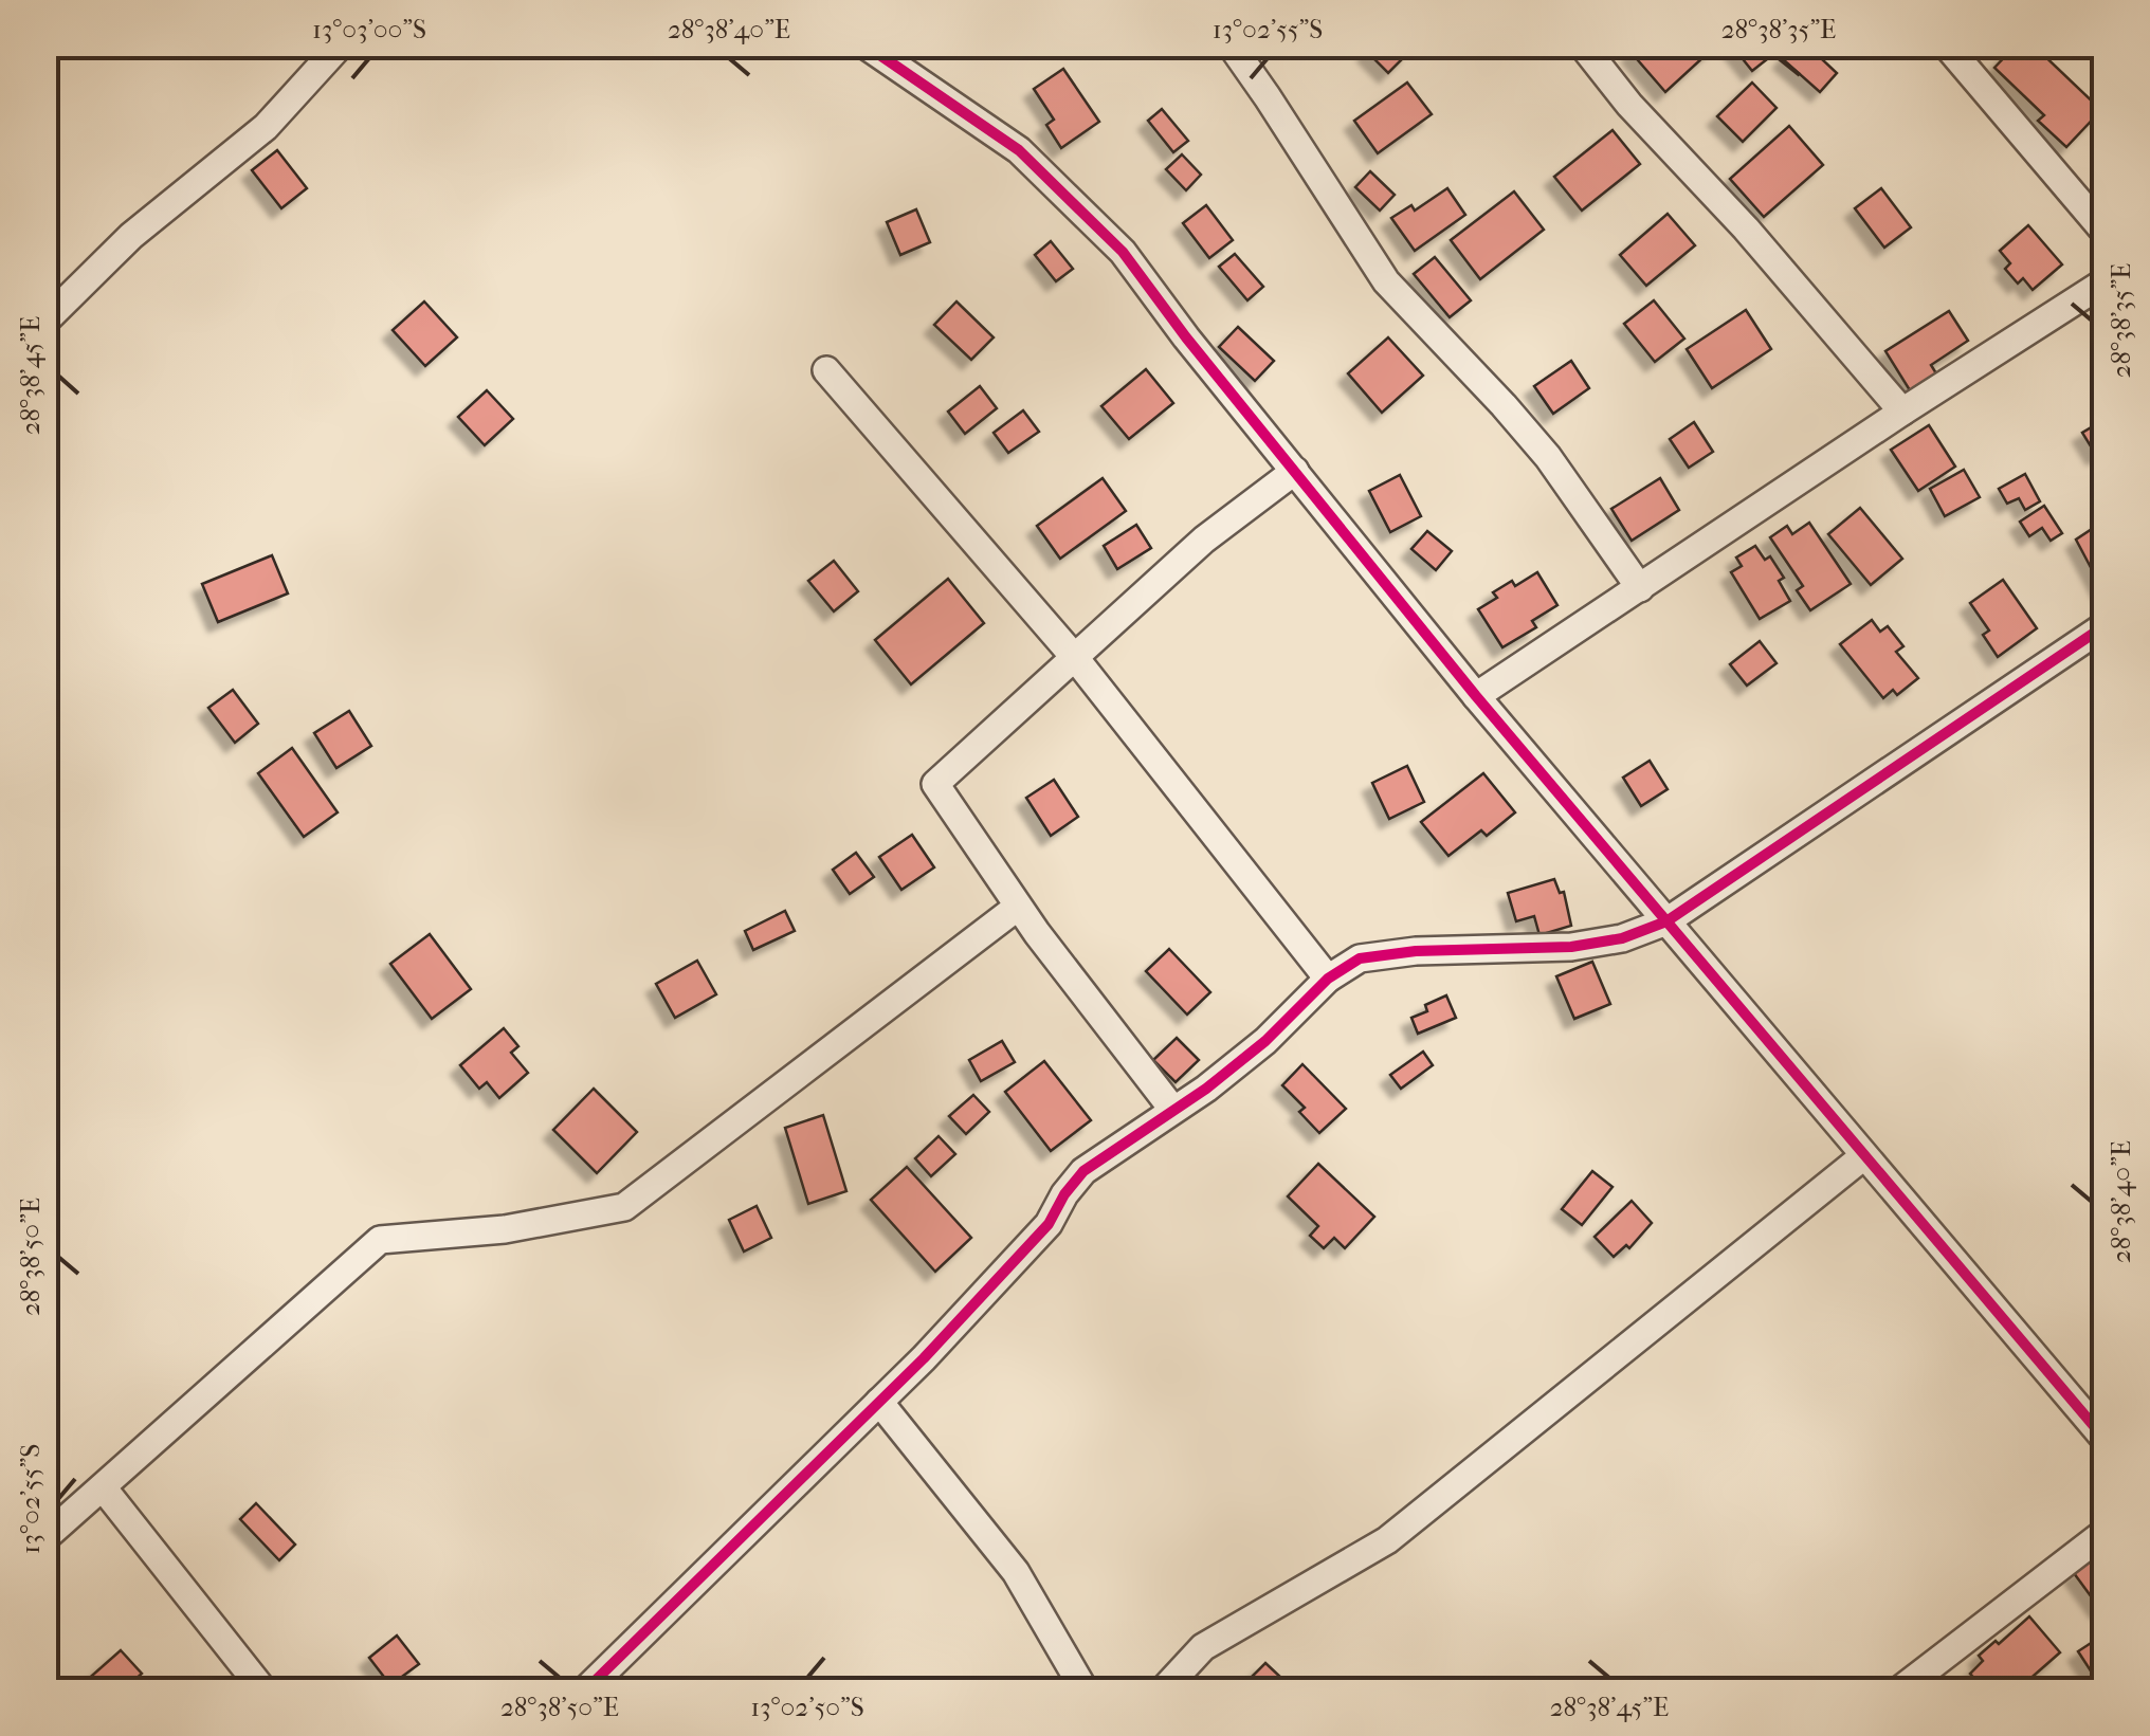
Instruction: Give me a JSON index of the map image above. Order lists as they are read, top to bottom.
{
  "coordinates": [
    "13°03'00\"S",
    "28°38'40\"E",
    "13°02'55\"S",
    "28°38'35\"E",
    "28°38'45\"E",
    "28°38'50\"E",
    "13°02'50\"S"
  ]
}
